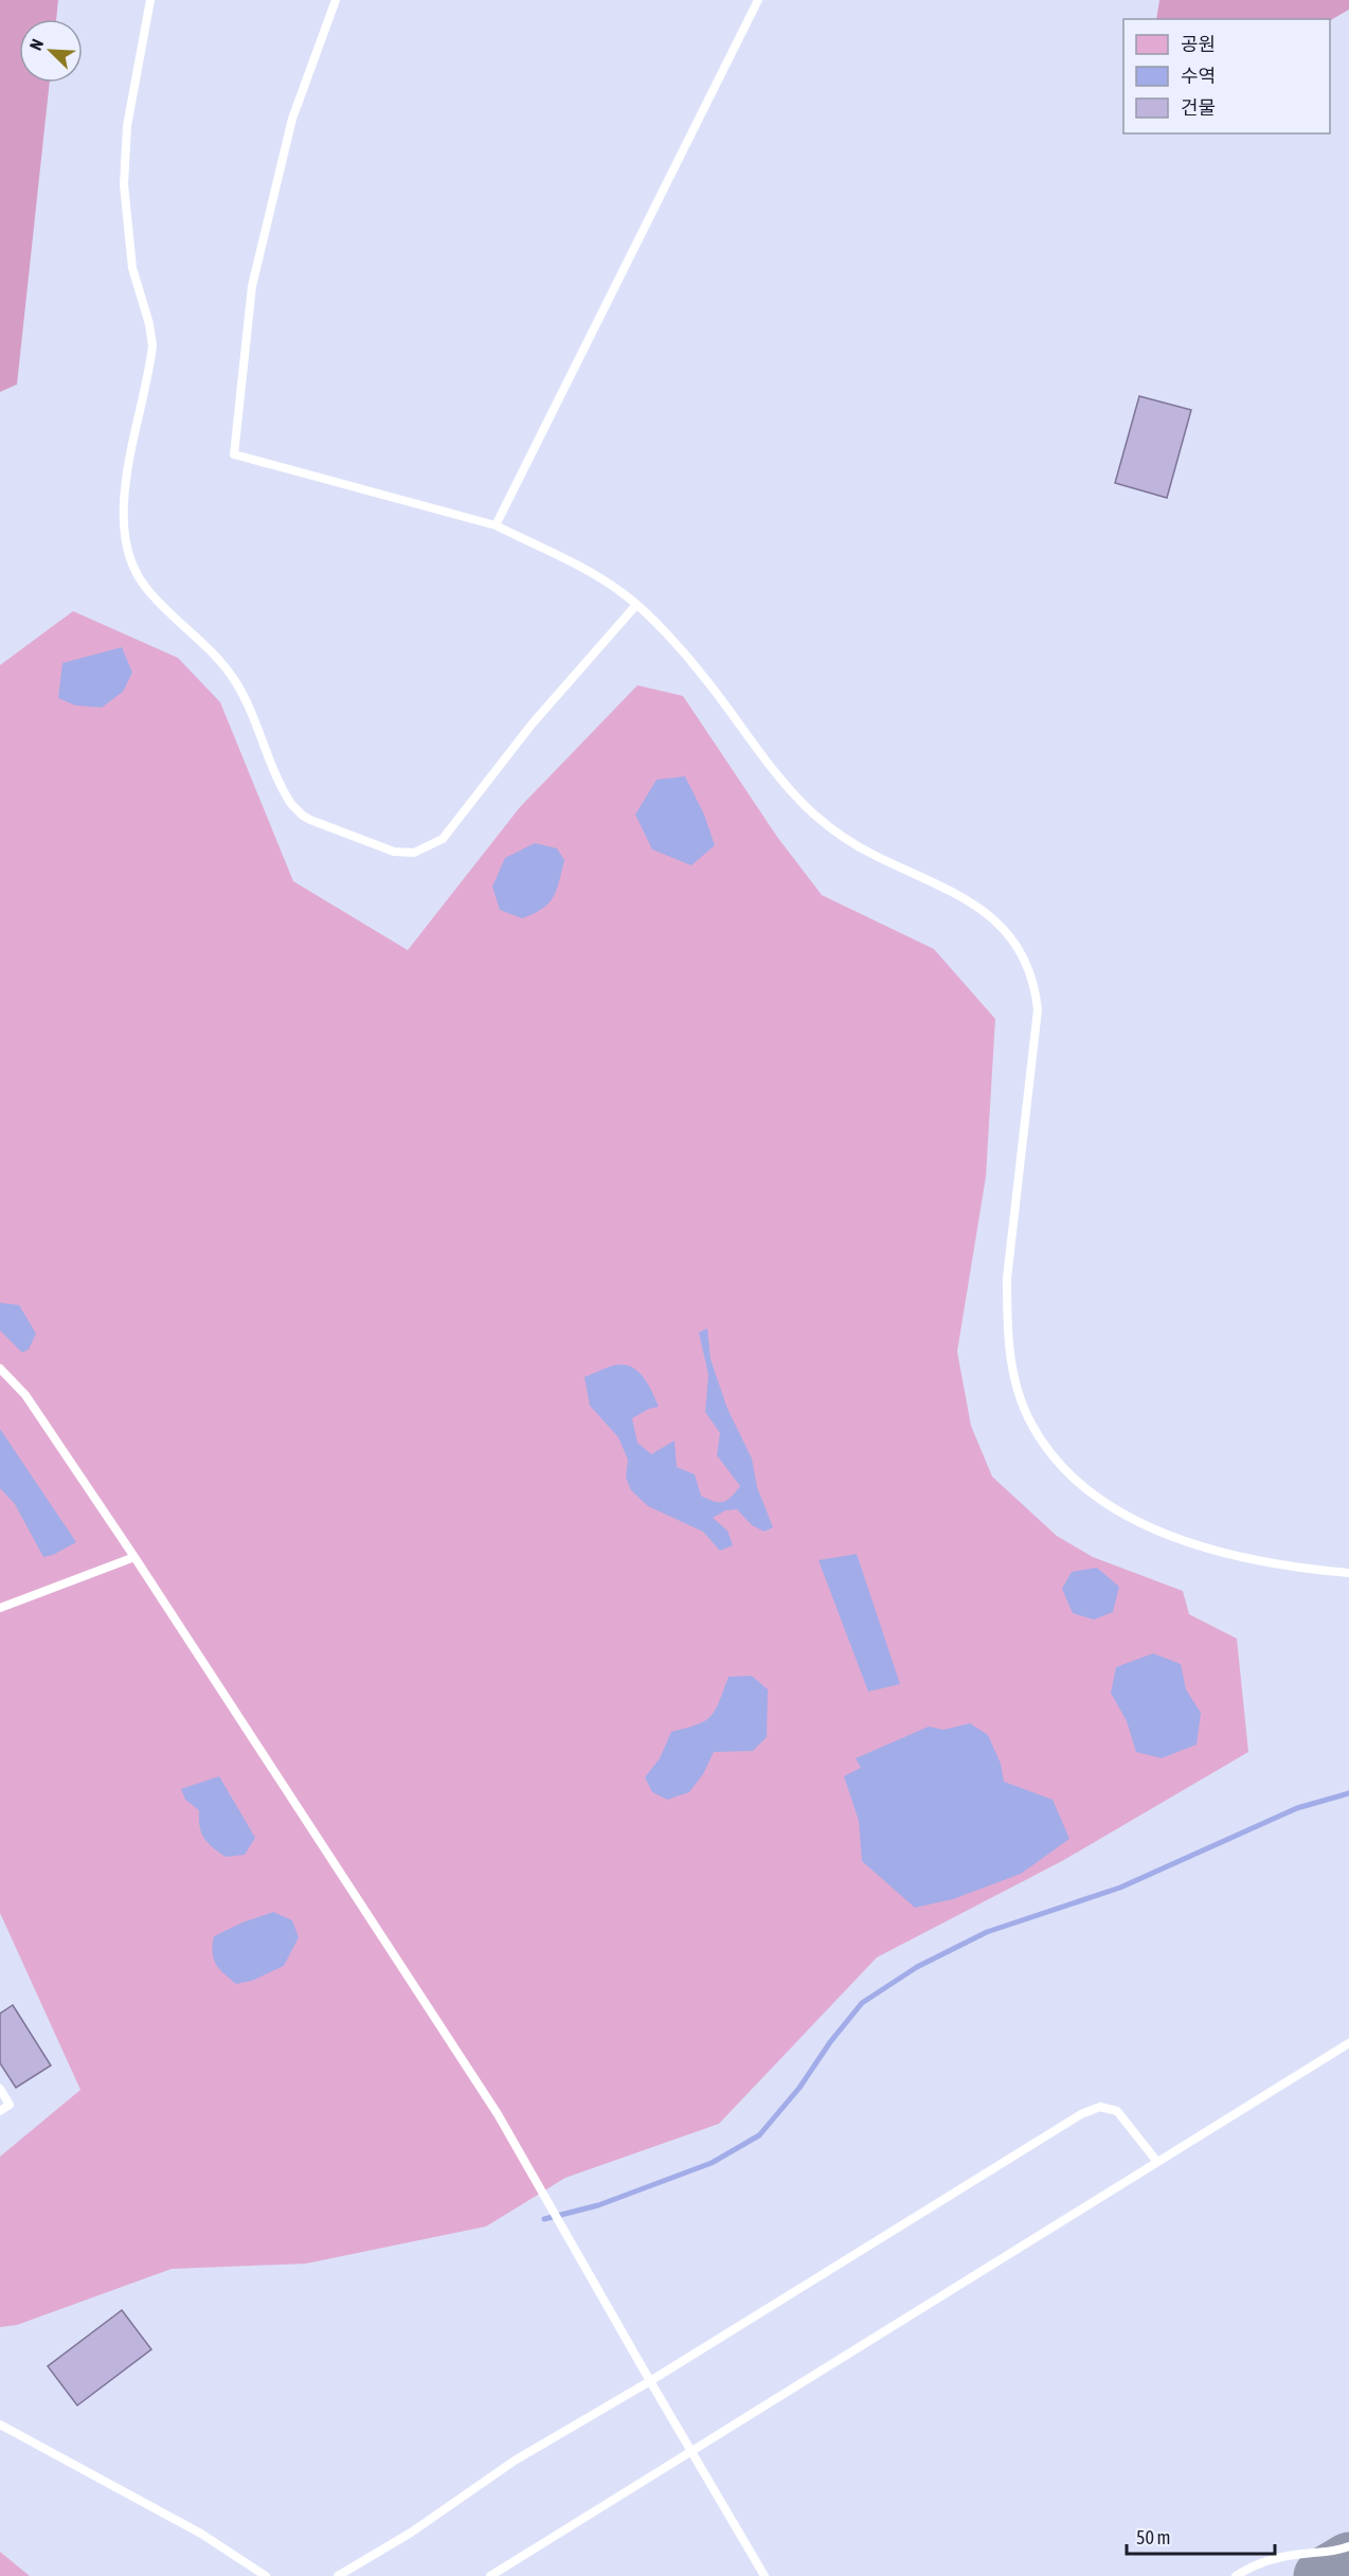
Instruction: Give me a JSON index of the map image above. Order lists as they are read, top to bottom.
{
  "legend": ["공원", "수역", "건물"],
  "scale_bar": "50 m",
  "north": "top left"
}
